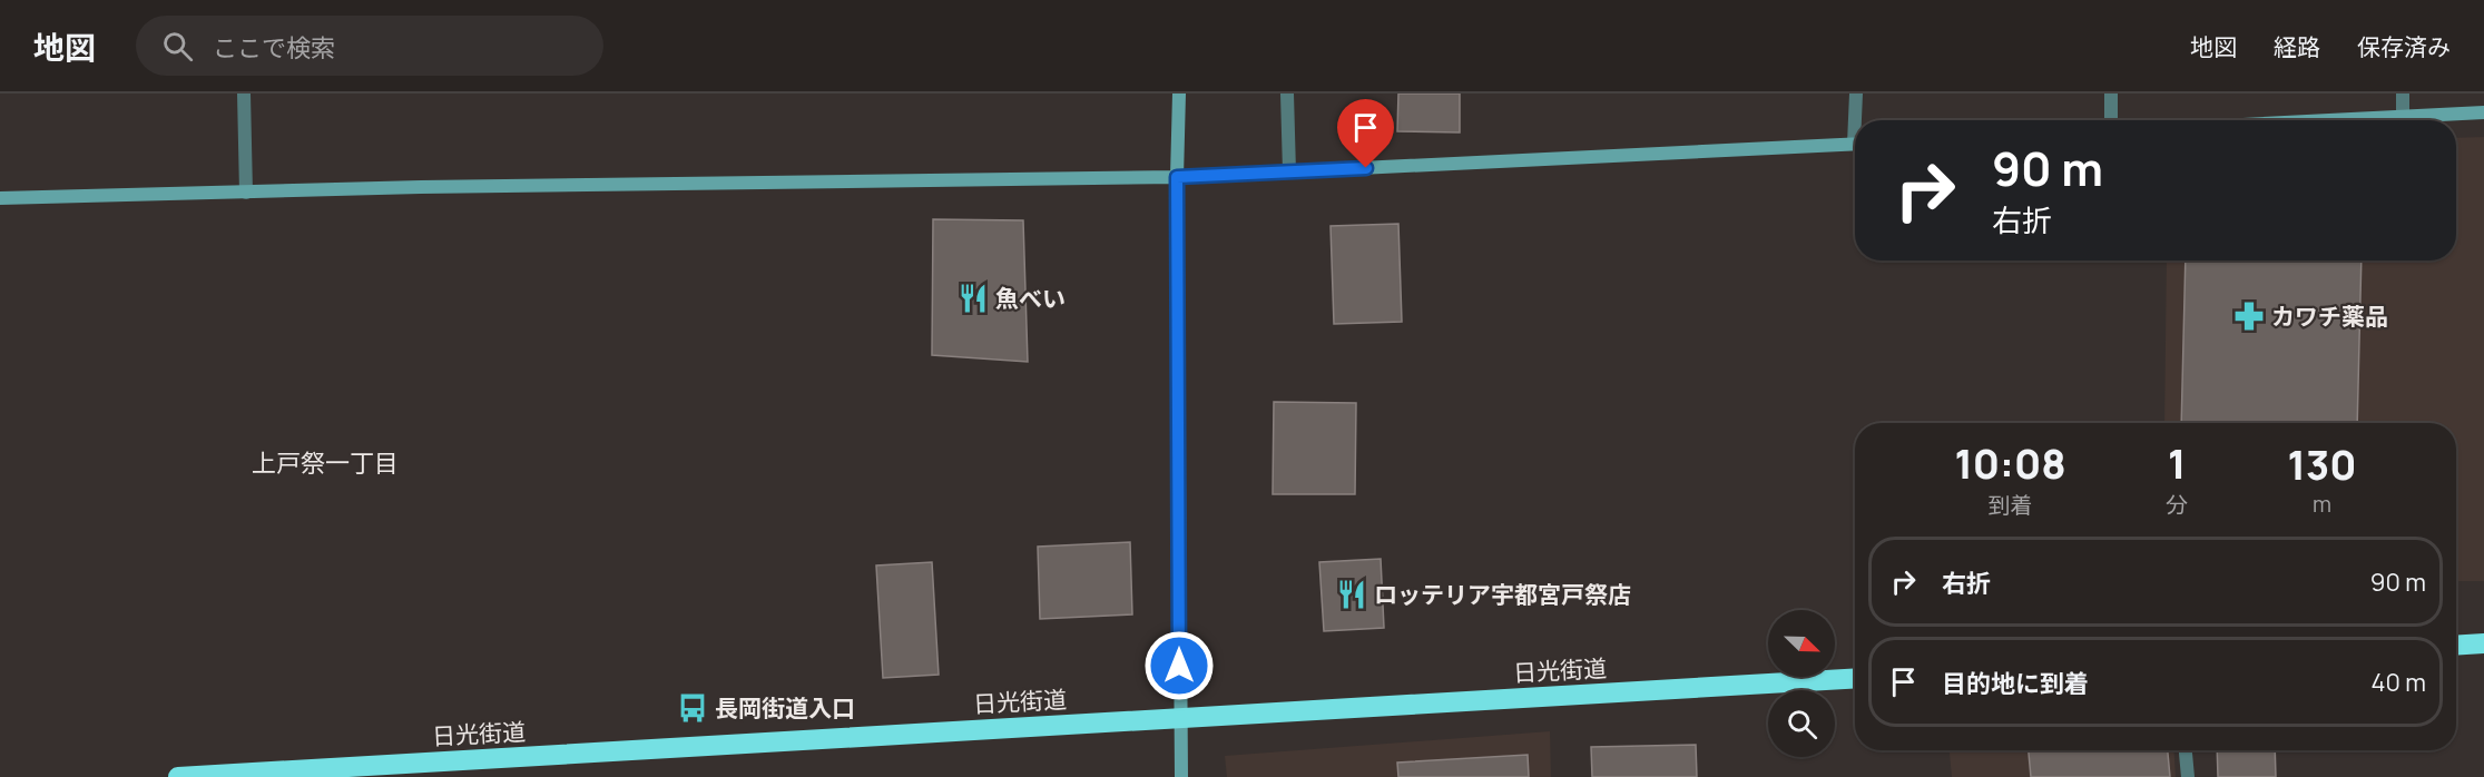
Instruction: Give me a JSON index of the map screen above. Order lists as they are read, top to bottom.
{
  "streets": {
    "highway": ["日光街道"]
  },
  "districts": ["上戸祭一丁目"],
  "places": {
    "restaurant": ["魚べい", "ロッテリア宇都宮戸祭店"],
    "pharmacy": ["カワチ薬品"],
    "bus stop": ["長岡街道入口"]
  },
  "north": "bottom right",
  "page": {
    "header": "地図",
    "search": "ここで検索",
    "nav": ["地図", "経路", "保存済み"],
    "turn": ["90 m", "右折"],
    "eta": [
      "10:08",
      "到着",
      "1",
      "分",
      "130",
      "m"
    ],
    "list": [
      {
        "name": "右折",
        "value": "90 m"
      },
      {
        "name": "目的地に到着",
        "value": "40 m"
      }
    ]
  }
}
